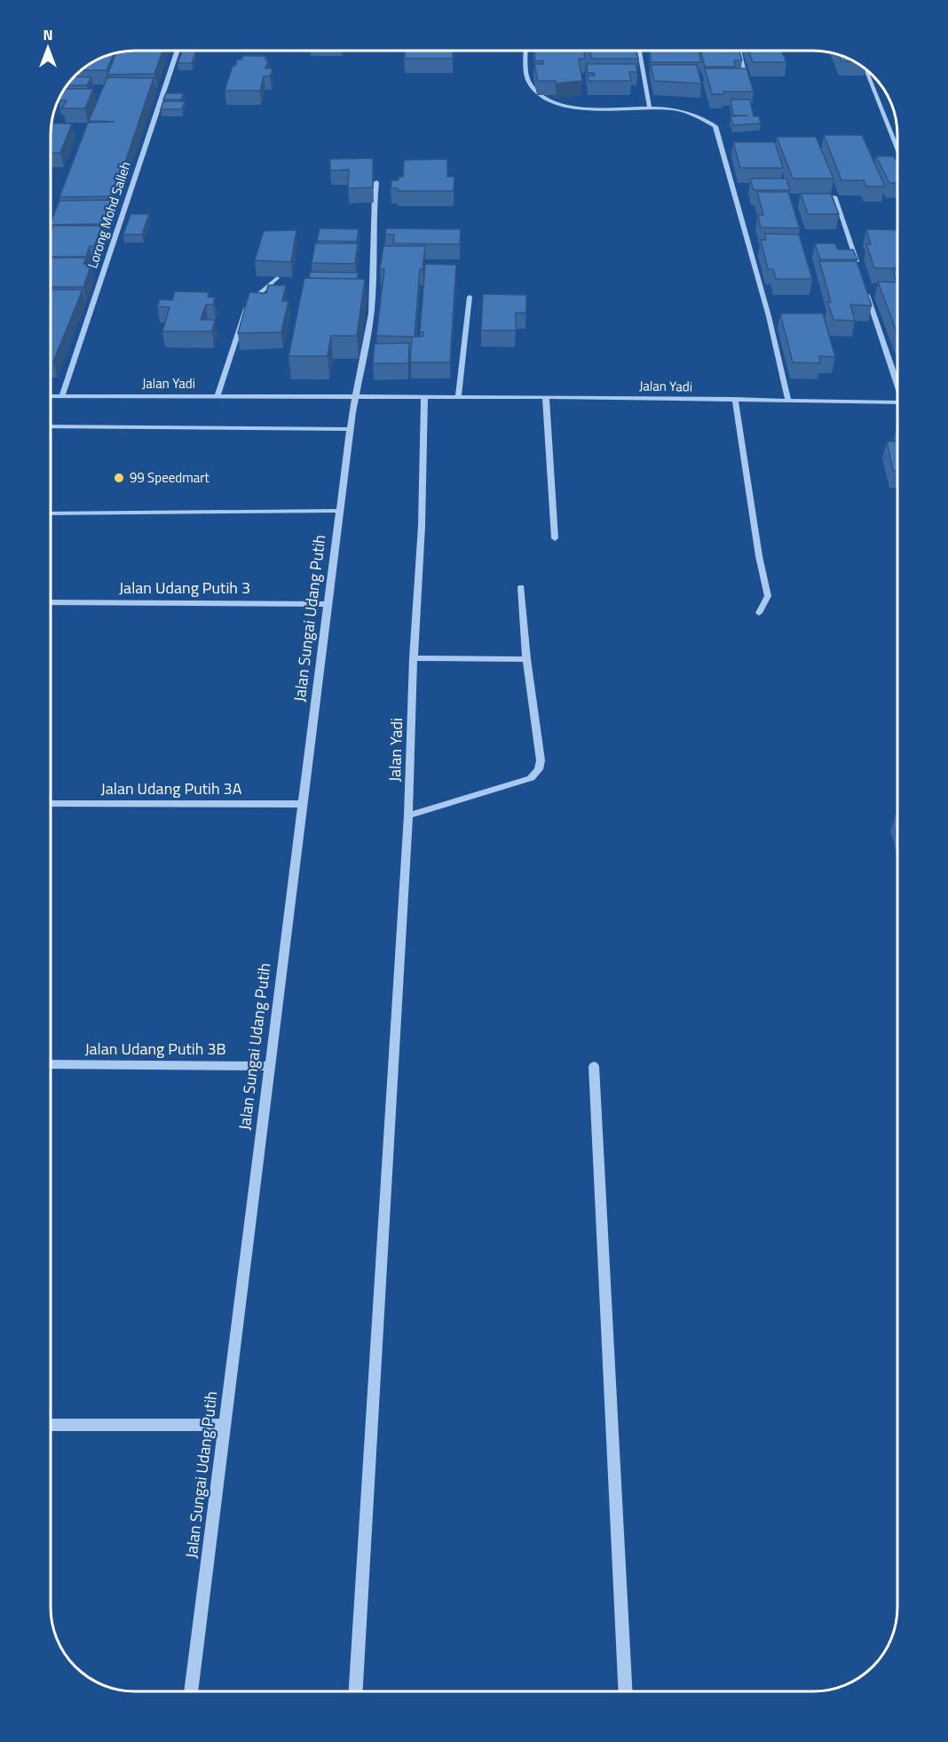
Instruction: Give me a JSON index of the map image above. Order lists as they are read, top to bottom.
{
  "streets": {
    "street": [
      "Lorong Mohd Salleh",
      "Jalan Yadi",
      "Jalan Udang Putih 3",
      "Jalan Sungai Udang Putih",
      "Jalan Udang Putih 3A",
      "Jalan Udang Putih 3B"
    ]
  },
  "crossings": [
    ["Lorong Mohd Salleh", "Jalan Yadi"],
    ["Jalan Yadi", "Jalan Sungai Udang Putih"],
    ["Jalan Udang Putih 3", "Jalan Sungai Udang Putih"],
    ["Jalan Sungai Udang Putih", "Jalan Udang Putih 3A"],
    ["Jalan Sungai Udang Putih", "Jalan Udang Putih 3B"]
  ],
  "places": ["99 Speedmart"],
  "north": "top"
}
